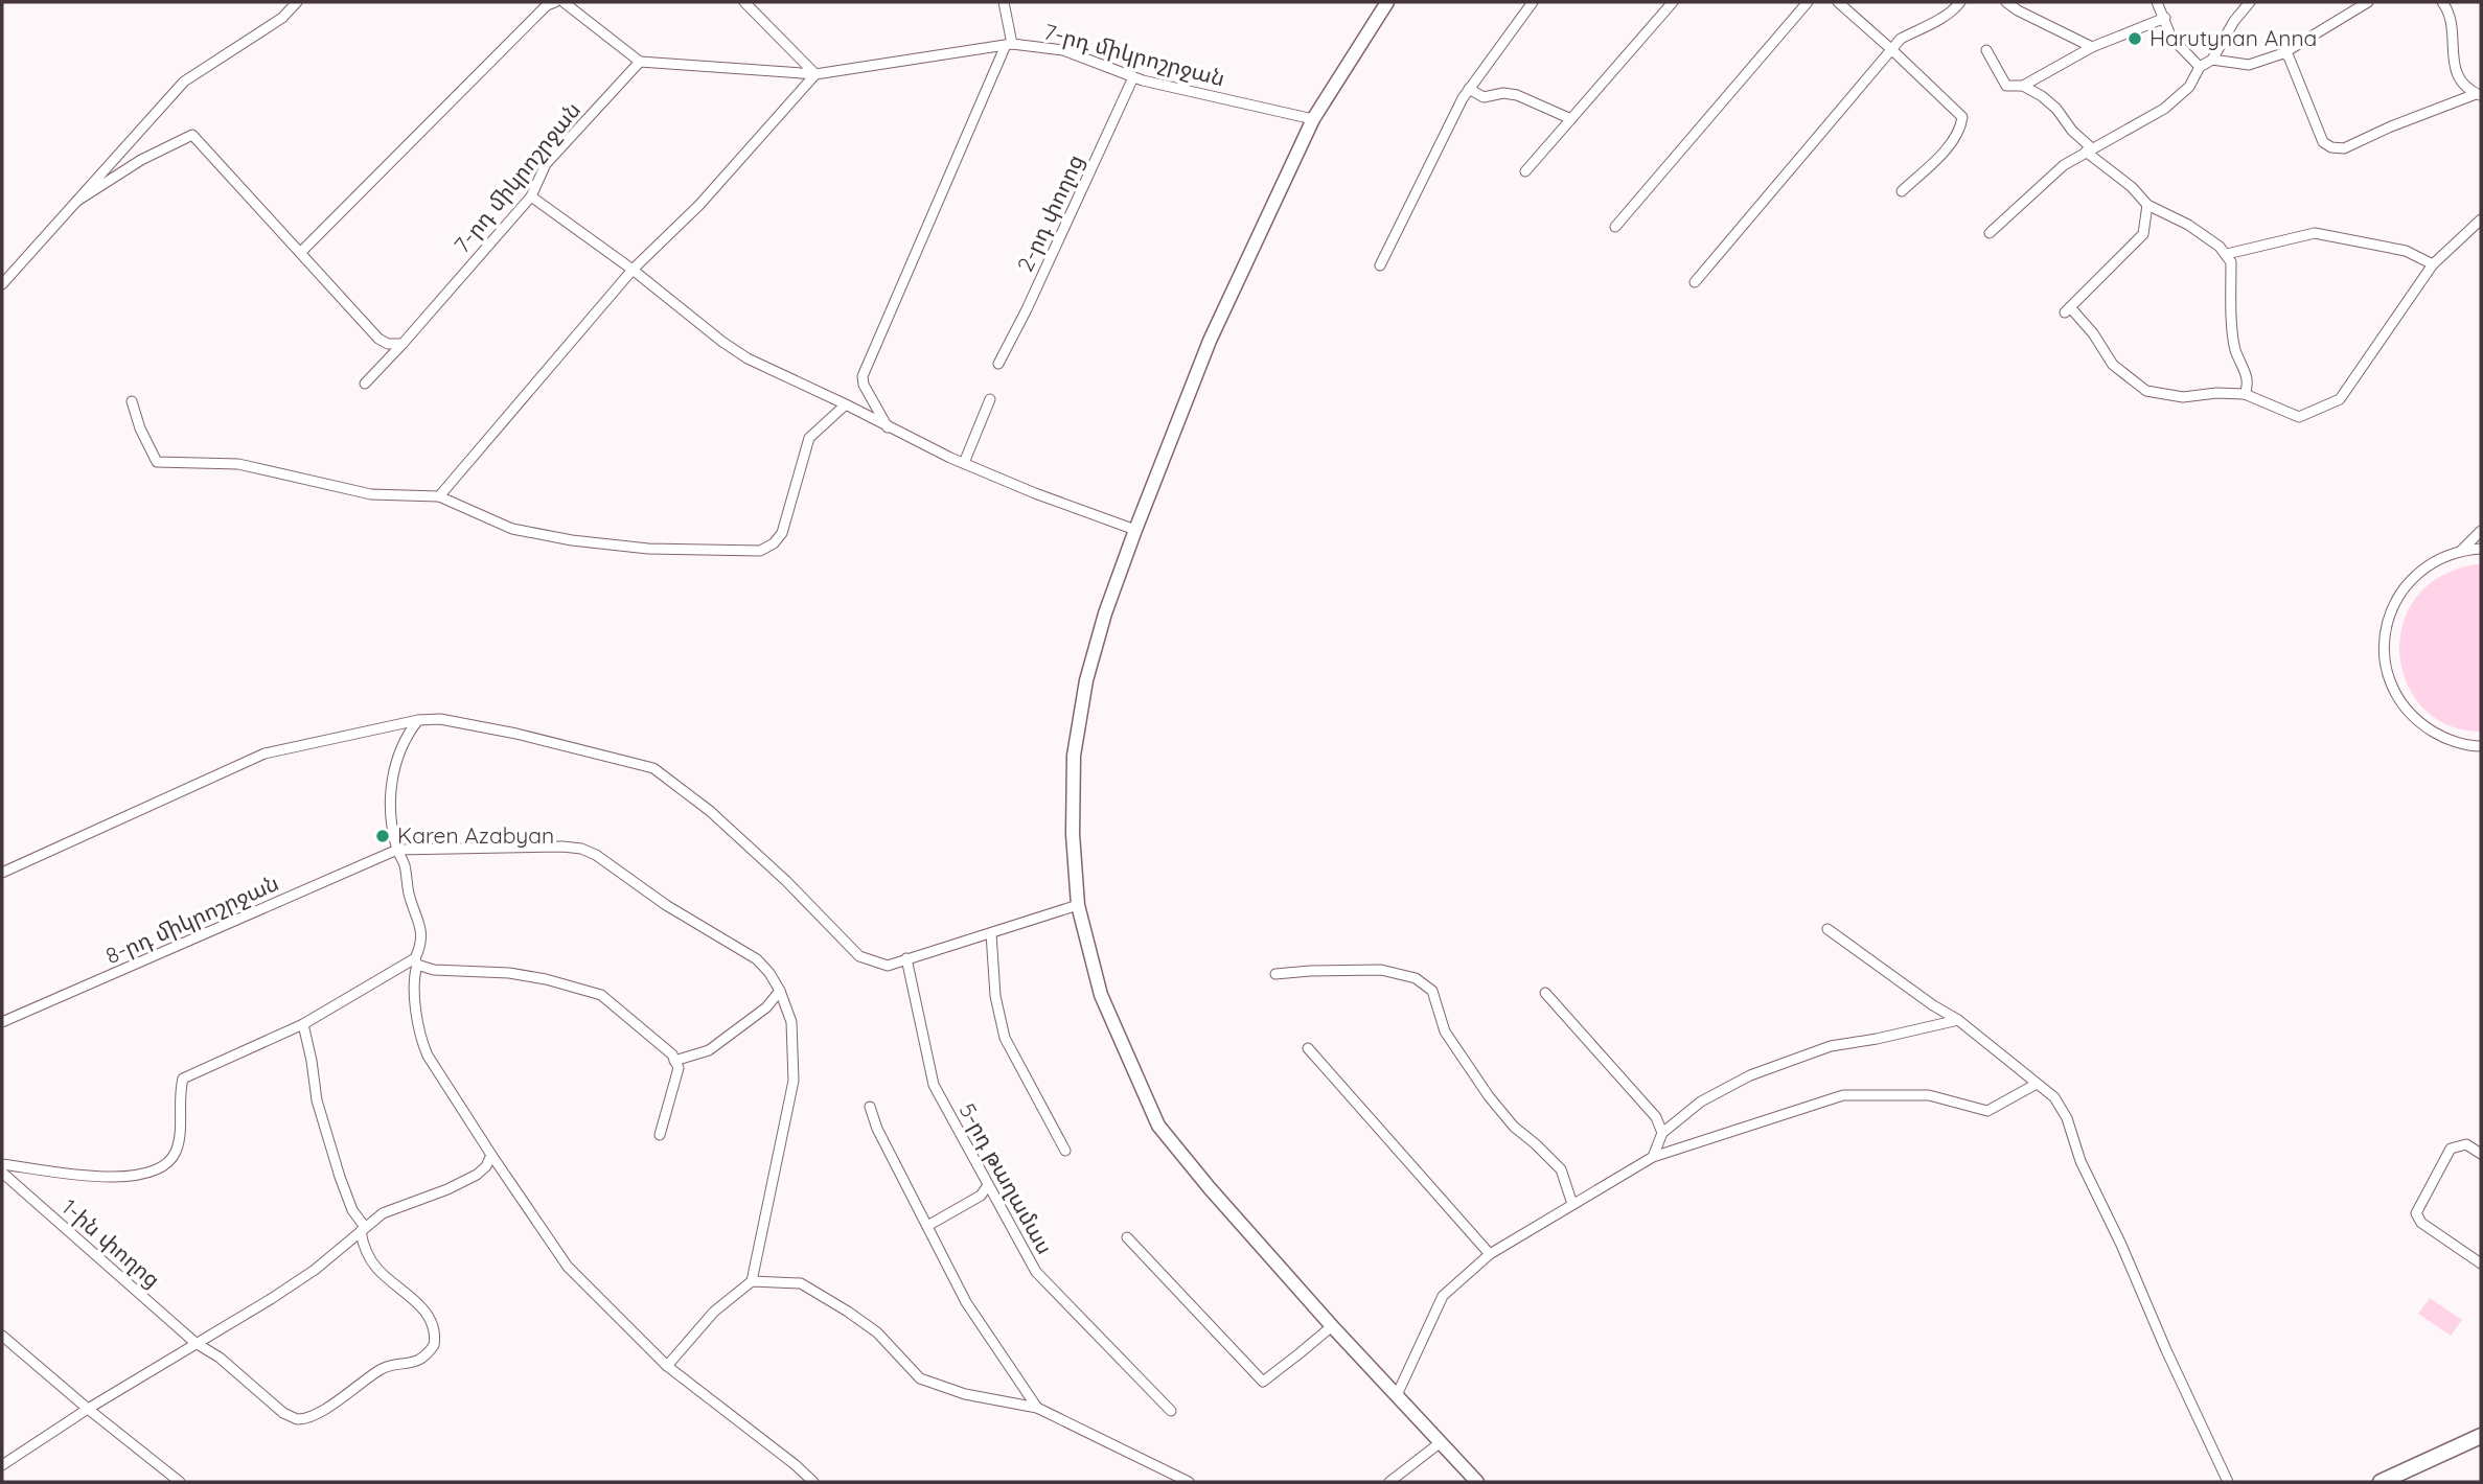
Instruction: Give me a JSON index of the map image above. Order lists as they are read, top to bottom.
{
  "streets": {
    "street": [
      "7-րդ միկրոշրջան",
      "2-րդ փողոց",
      "8-րդ միկրոշրջան",
      "5-րդ թաղամաս",
      "1-ին փողոց"
    ]
  },
  "crossings": [
    ["7-րդ միկրոշրջան", "2-րդ փողոց"]
  ],
  "places": ["Harutynan Anna", "Karen Azabyan"]
}
